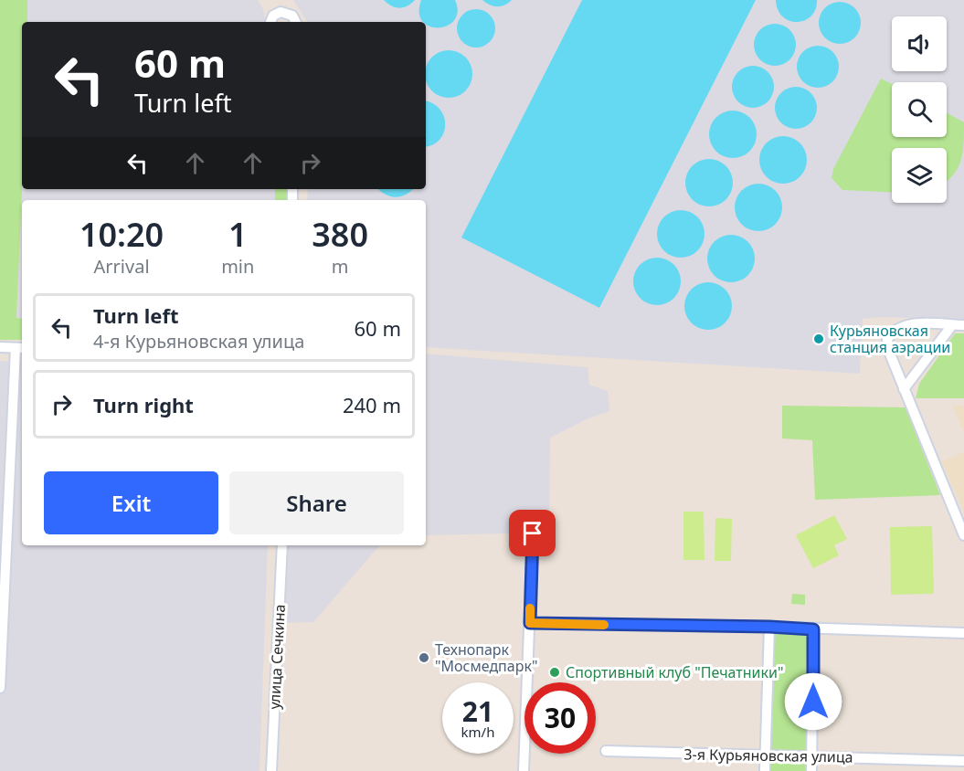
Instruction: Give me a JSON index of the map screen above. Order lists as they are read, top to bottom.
{
  "streets": {
    "street": ["улица Сечкина", "3-я Курьяновская улица"]
  },
  "places": ["Курьяновская станция аэрации", "Технопарк \"Мосмедпарк\"", "Спортивный клуб \"Печатники\""],
  "page": {
    "turn": ["60 m", "Turn left"],
    "eta": [
      "10:20",
      "Arrival",
      "1",
      "min",
      "380",
      "m"
    ],
    "list": [
      {
        "name": "Turn left",
        "note": "4-я Курьяновская улица",
        "value": "60 m"
      },
      {
        "name": "Turn right",
        "value": "240 m"
      }
    ],
    "buttons": ["Exit", "Share"],
    "speed": "21 km/h",
    "limit": "30"
  }
}
